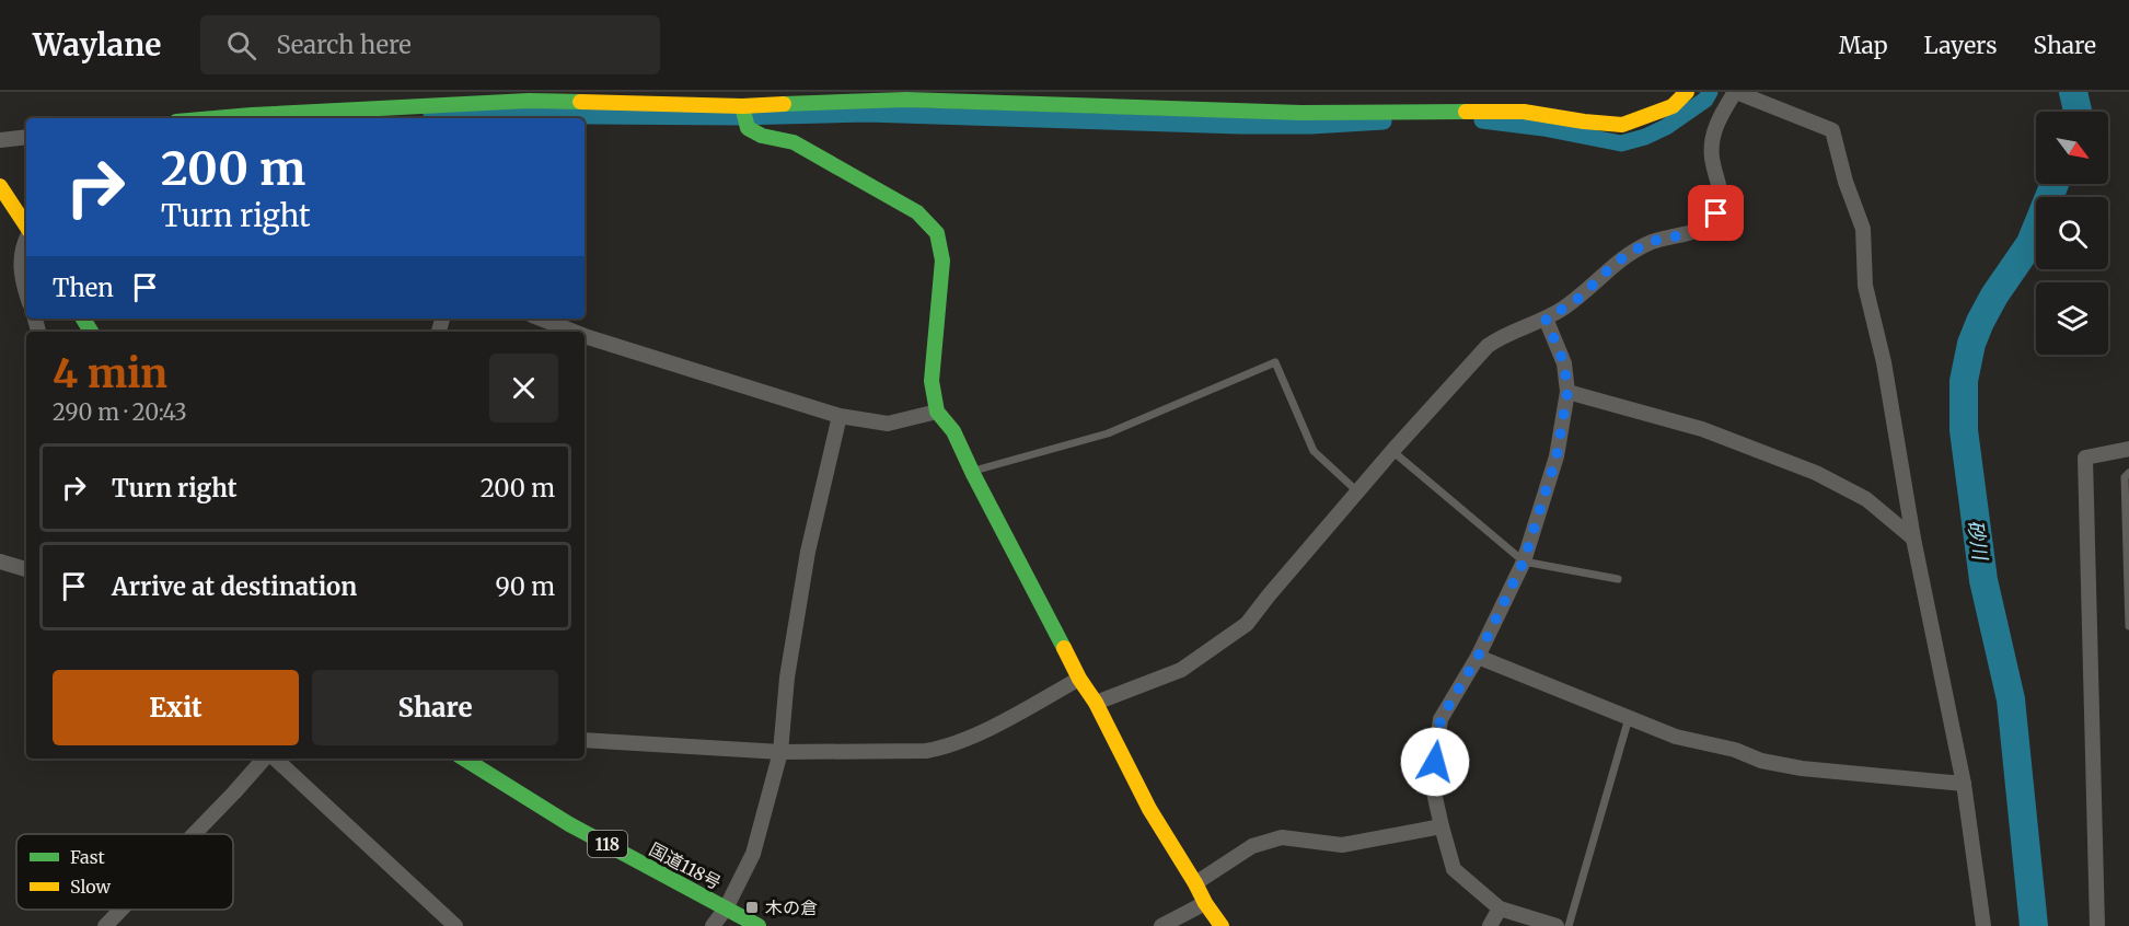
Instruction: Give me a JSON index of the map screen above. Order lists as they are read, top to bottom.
{
  "streets": {
    "main road": ["118", "国道118号"]
  },
  "water": ["砂川"],
  "places": {
    "transit": ["木の倉"]
  },
  "legend": ["Fast", "Slow"],
  "north": "bottom right",
  "page": {
    "header": "Waylane",
    "search": "Search here",
    "nav": ["Map", "Layers", "Share"],
    "turn": ["200 m", "Turn right"],
    "then": "Then",
    "heading": ["4 min", "290 m · 20:43"],
    "list": [
      {
        "name": "Turn right",
        "value": "200 m"
      },
      {
        "name": "Arrive at destination",
        "value": "90 m"
      }
    ],
    "buttons": ["Exit", "Share"]
  }
}
